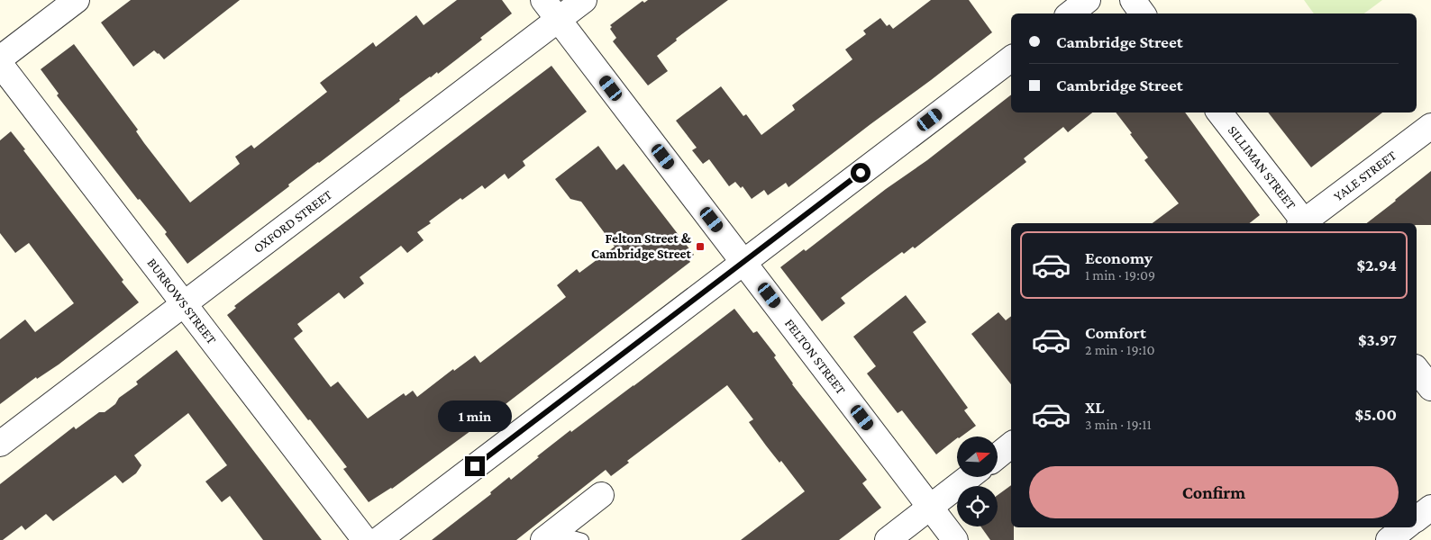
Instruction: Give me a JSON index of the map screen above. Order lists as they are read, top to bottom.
{
  "streets": {
    "street": [
      "SILLIMAN STREET",
      "YALE STREET",
      "OXFORD STREET",
      "BURROWS STREET",
      "FELTON STREET"
    ]
  },
  "crossings": [
    ["OXFORD STREET", "BURROWS STREET"],
    ["OXFORD STREET", "FELTON STREET"]
  ],
  "places": {
    "transit": ["Felton Street & Cambridge Street"]
  },
  "north": "right",
  "page": {
    "banner": ["Cambridge Street", "Cambridge Street"],
    "list": [
      {
        "name": "Economy",
        "note": "1 min · 19:09",
        "value": "$2.94"
      },
      {
        "name": "Comfort",
        "note": "2 min · 19:10",
        "value": "$3.97"
      },
      {
        "name": "XL",
        "note": "3 min · 19:11",
        "value": "$5.00"
      }
    ],
    "bubble": "1 min",
    "buttons": "Confirm"
  }
}
